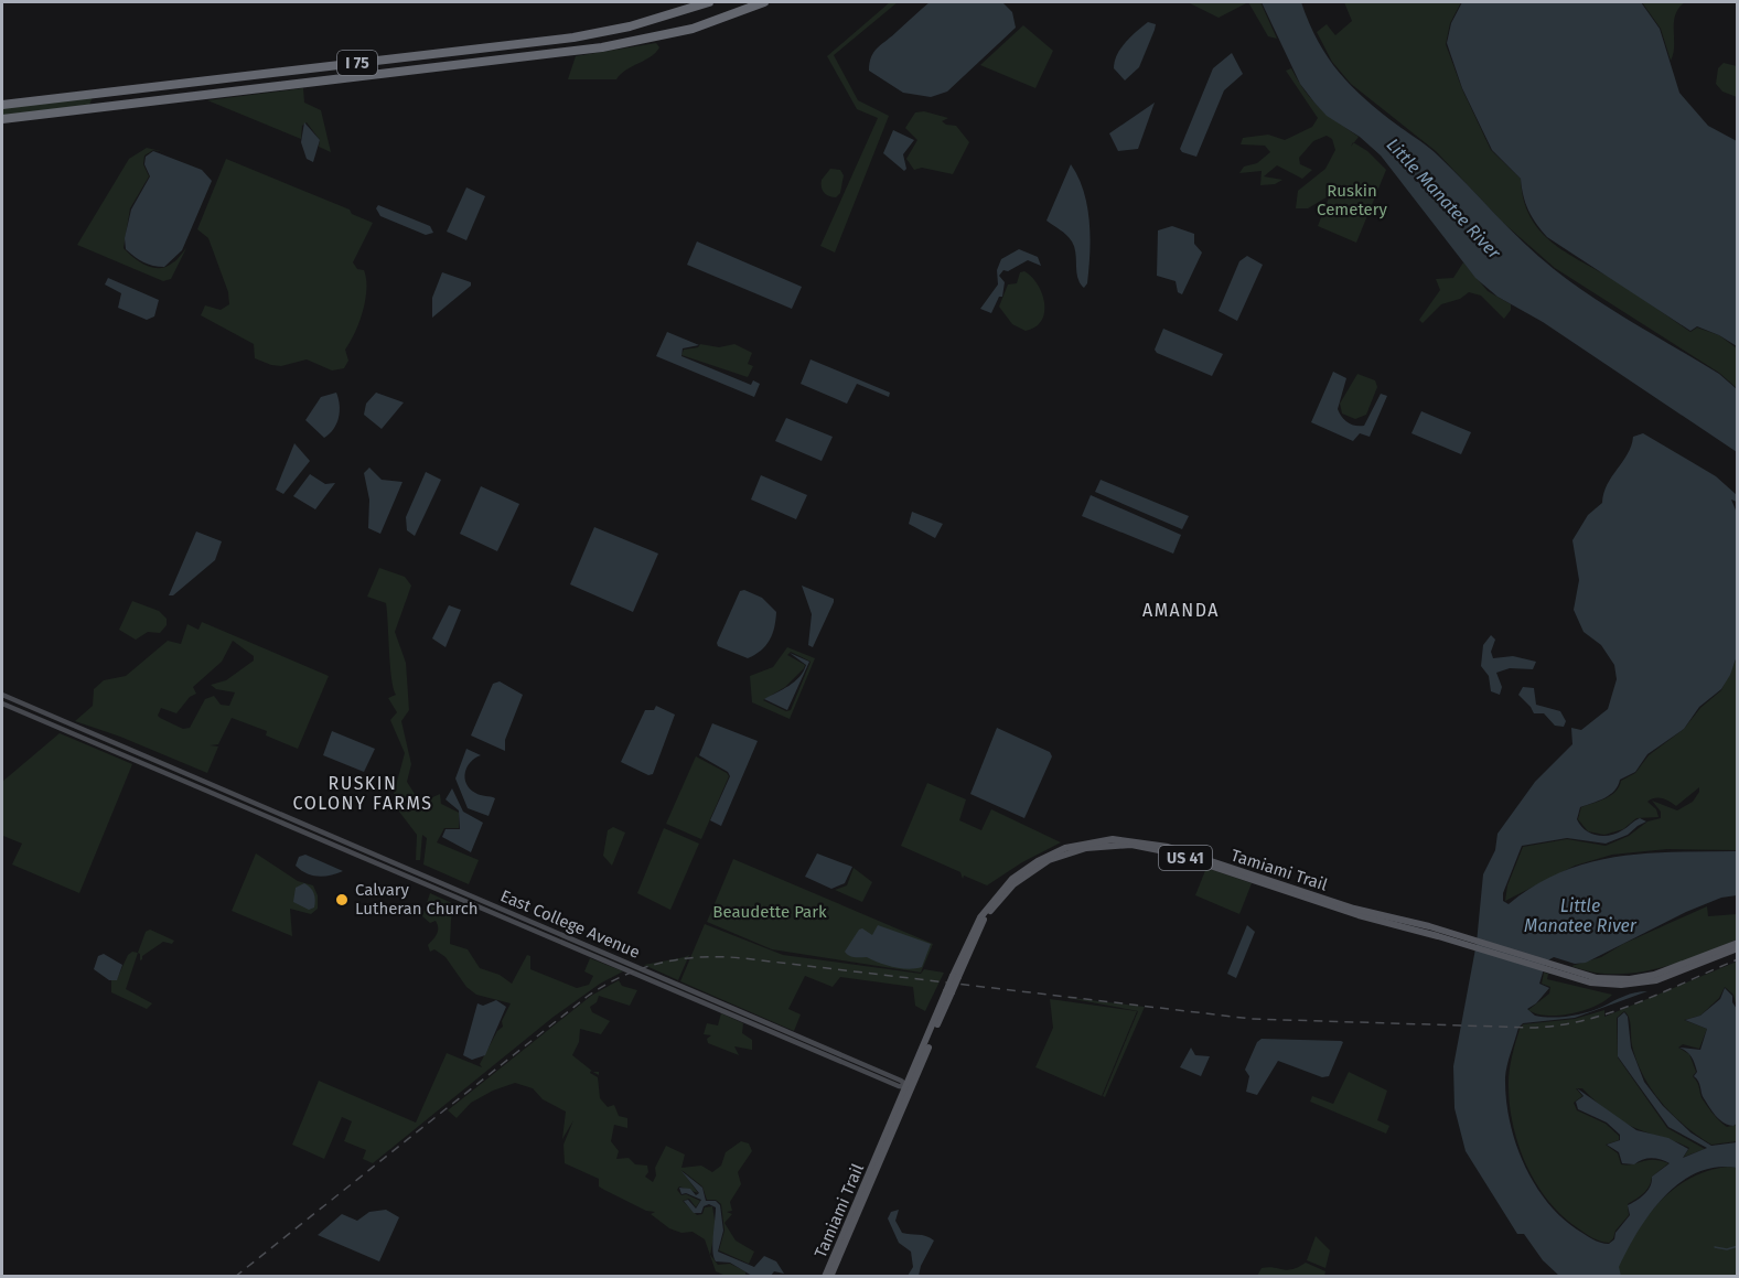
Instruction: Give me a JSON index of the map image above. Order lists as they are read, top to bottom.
{
  "streets": {
    "highway": ["I 75"],
    "main road": ["US 41", "Tamiami Trail", "East College Avenue"]
  },
  "crossings": [
    ["Tamiami Trail", "East College Avenue"]
  ],
  "districts": ["AMANDA", "RUSKIN COLONY FARMS"],
  "water": ["Little Manatee River"],
  "parks": ["Ruskin Cemetery", "Beaudette Park"],
  "places": ["Calvary Lutheran Church"]
}
